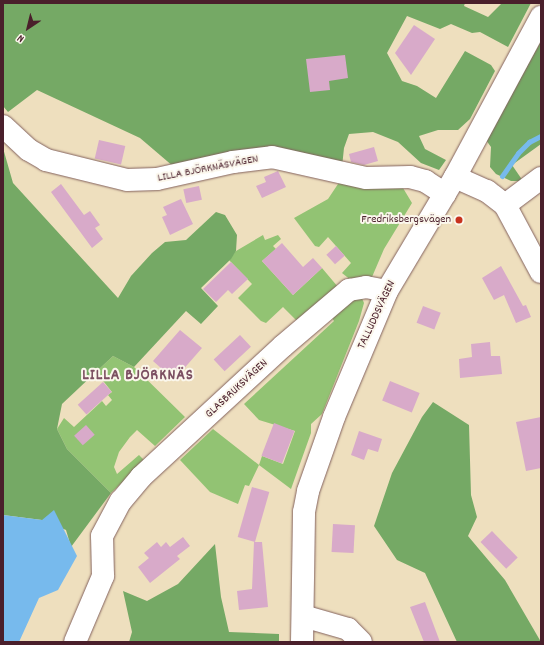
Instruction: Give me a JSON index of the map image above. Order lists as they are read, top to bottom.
{
  "streets": {
    "street": ["LILLA BJÖRKNÄSVÄGEN", "TALLUDDSVÄGEN", "GLASBRUKSVÄGEN"]
  },
  "crossings": [
    ["LILLA BJÖRKNÄSVÄGEN", "TALLUDDSVÄGEN"],
    ["TALLUDDSVÄGEN", "GLASBRUKSVÄGEN"]
  ],
  "districts": ["LILLA BJÖRKNÄS"],
  "places": ["Fredriksbergsvägen"],
  "north": "bottom left"
}
